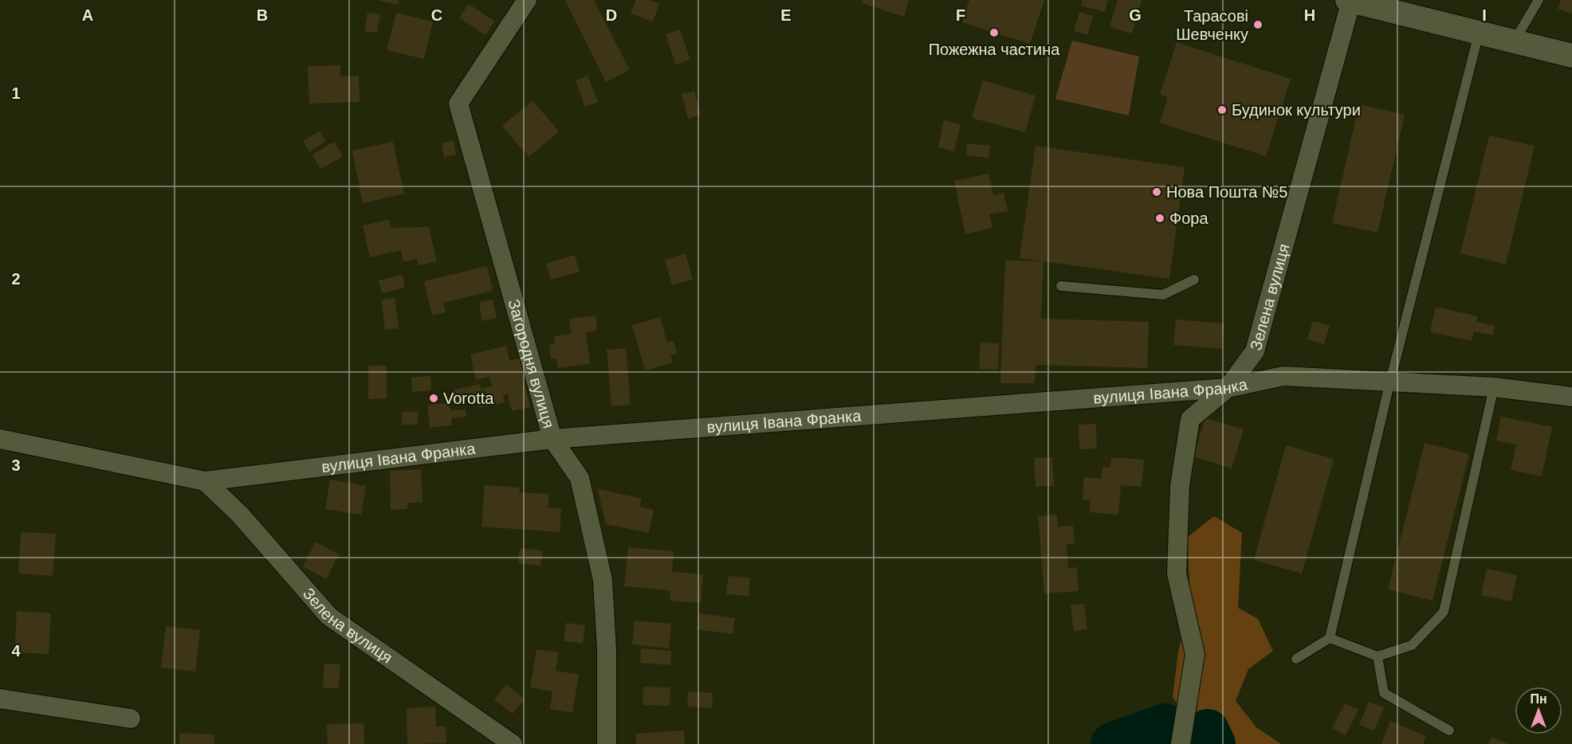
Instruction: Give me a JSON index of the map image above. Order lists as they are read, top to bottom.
{
  "streets": {
    "street": ["Зелена вулиця", "Загородня вулиця", "вулиця Івана Франка"]
  },
  "crossings": [
    ["Зелена вулиця", "вулиця Івана Франка"],
    ["Загородня вулиця", "вулиця Івана Франка"]
  ],
  "places": [
    "Тарасові Шевченку",
    "Пожежна частина",
    "Будинок культури",
    "Нова Пошта №5",
    "Фора",
    "Vorotta"
  ],
  "north": "top",
  "grid": {
    "columns": [
      "A",
      "B",
      "C",
      "D",
      "E",
      "F",
      "G",
      "H",
      "I"
    ],
    "rows": [
      "1",
      "2",
      "3",
      "4"
    ]
  }
}
